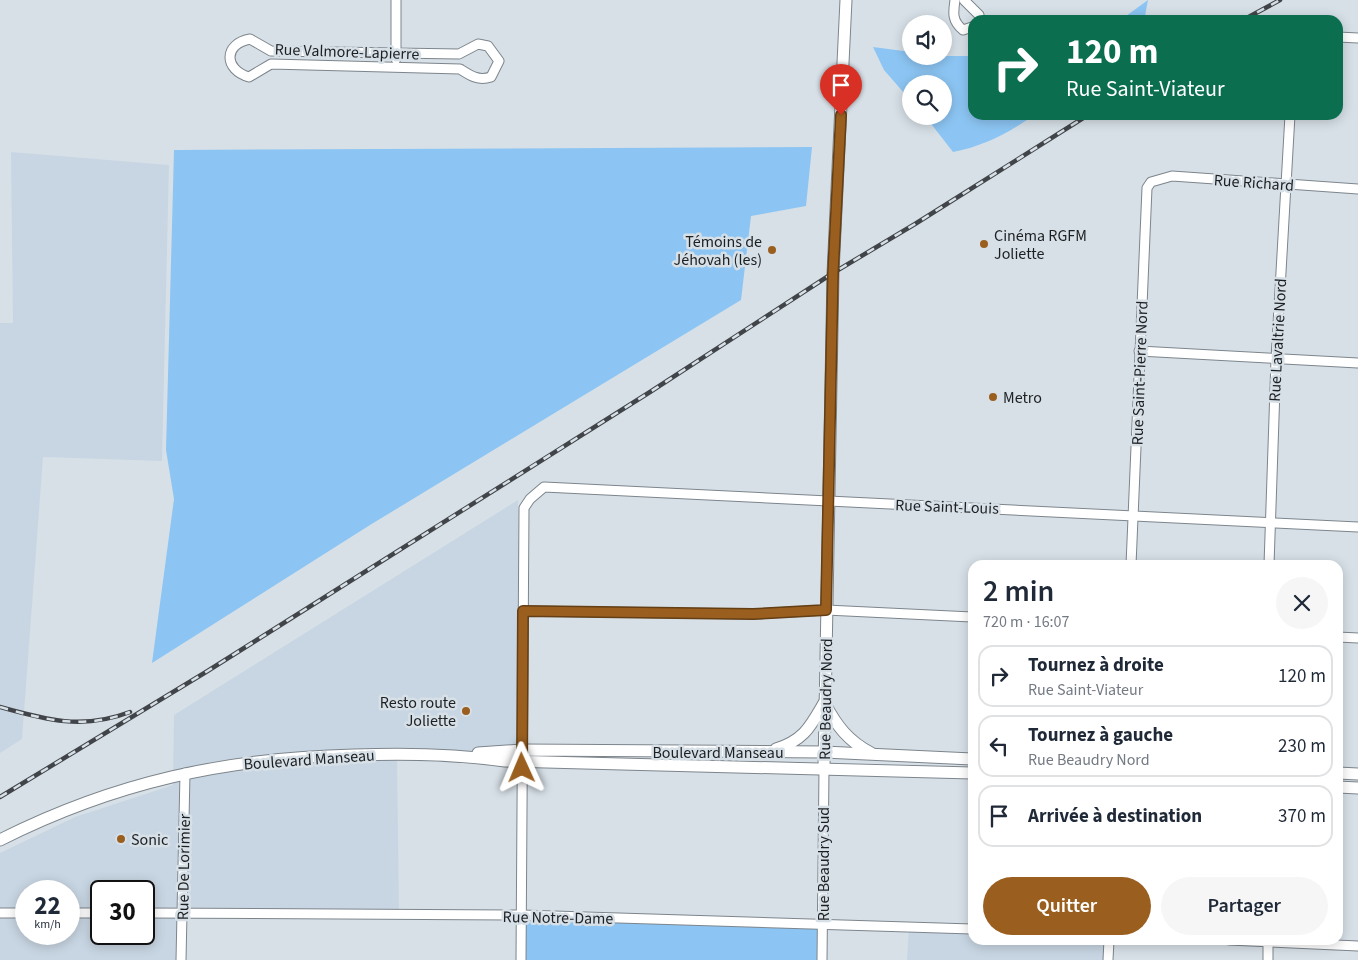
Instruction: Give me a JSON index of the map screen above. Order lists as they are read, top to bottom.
{
  "streets": {
    "main road": ["Rue Beaudry Nord", "Boulevard Manseau"],
    "street": [
      "Rue Valmore-Lapierre",
      "Rue Richard",
      "Rue Lavaltrie Nord",
      "Rue Saint-Pierre Nord",
      "Rue Saint-Louis",
      "Rue Beaudry Sud",
      "Rue De Lorimier",
      "Rue Notre-Dame"
    ]
  },
  "crossings": [
    ["Rue Richard", "Rue Lavaltrie Nord"],
    ["Rue Richard", "Rue Saint-Pierre Nord"],
    ["Rue Lavaltrie Nord", "Rue Saint-Louis"],
    ["Rue Saint-Pierre Nord", "Rue Saint-Louis"],
    ["Rue Saint-Louis", "Rue Beaudry Nord"],
    ["Rue Beaudry Nord", "Boulevard Manseau"],
    ["Rue Beaudry Nord", "Rue Beaudry Sud"],
    ["Boulevard Manseau", "Rue Beaudry Sud"],
    ["Boulevard Manseau", "Rue De Lorimier"],
    ["Rue Beaudry Sud", "Rue Notre-Dame"],
    ["Rue De Lorimier", "Rue Notre-Dame"]
  ],
  "places": [
    "Cinéma RGFM Joliette",
    "Témoins de Jéhovah (les)",
    "Metro",
    "Resto route Joliette",
    "Sonic"
  ],
  "page": {
    "turn": ["120 m", "Rue Saint-Viateur"],
    "heading": ["2 min", "720 m · 16:07"],
    "list": [
      {
        "name": "Tournez à droite",
        "note": "Rue Saint-Viateur",
        "value": "120 m"
      },
      {
        "name": "Tournez à gauche",
        "note": "Rue Beaudry Nord",
        "value": "230 m"
      },
      {
        "name": "Arrivée à destination",
        "value": "370 m"
      }
    ],
    "buttons": ["Quitter", "Partager"],
    "speed": "22 km/h",
    "limit": "30"
  }
}
